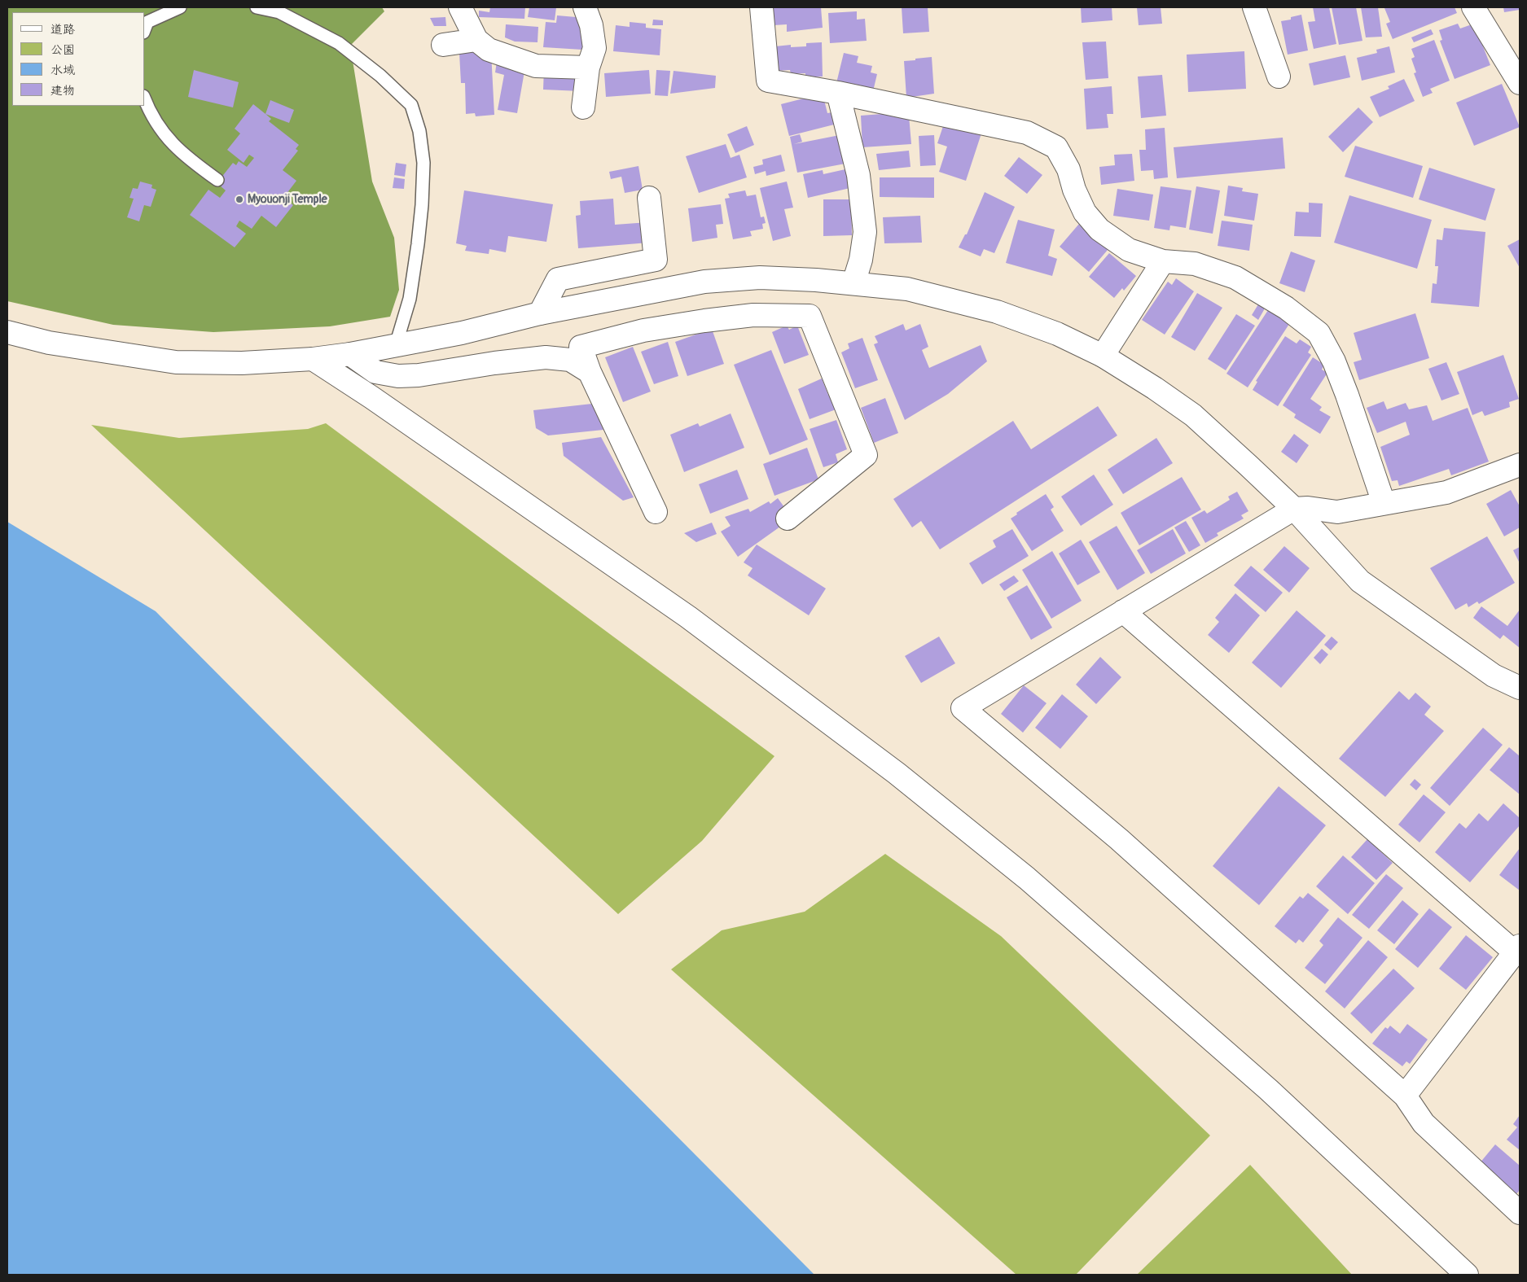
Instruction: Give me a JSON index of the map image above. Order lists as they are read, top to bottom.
{
  "places": ["Myouonji Temple"],
  "legend": [
    "道路",
    "公園",
    "水域",
    "建物"
  ]
}
